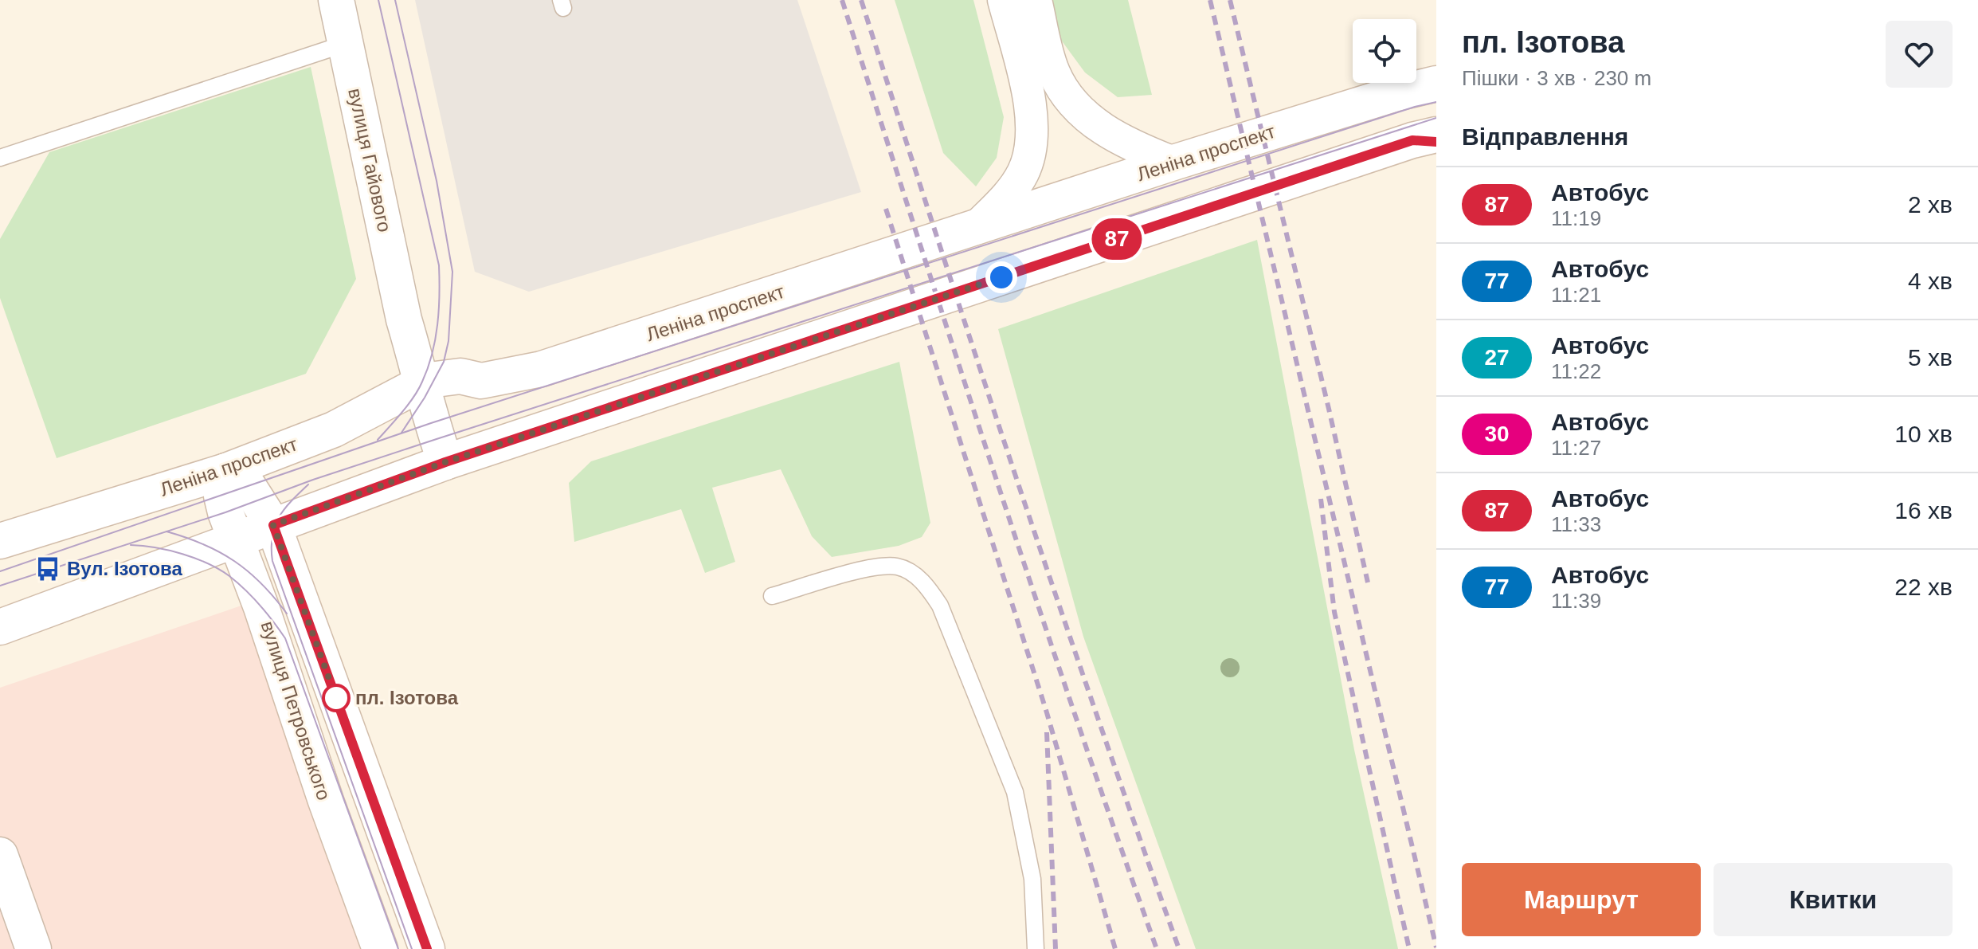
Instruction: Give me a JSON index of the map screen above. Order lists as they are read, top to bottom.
{
  "streets": {
    "main road": ["Леніна проспект", "вулиця Гайового", "вулиця Петровського"]
  },
  "crossings": [
    ["Леніна проспект", "вулиця Петровського"]
  ],
  "places": {
    "bus stop": ["Вул. Ізотова"],
    "other": ["пл. Ізотова"]
  },
  "lines": ["bus line 87"],
  "page": {
    "on_map": "87",
    "heading": [
      ["пл. Ізотова", "Пішки · 3 хв · 230 m"],
      "Відправлення"
    ],
    "list": [
      {
        "mark": "87",
        "name": "Автобус",
        "note": "11:19",
        "value": "2 хв"
      },
      {
        "mark": "77",
        "name": "Автобус",
        "note": "11:21",
        "value": "4 хв"
      },
      {
        "mark": "27",
        "name": "Автобус",
        "note": "11:22",
        "value": "5 хв"
      },
      {
        "mark": "30",
        "name": "Автобус",
        "note": "11:27",
        "value": "10 хв"
      },
      {
        "mark": "87",
        "name": "Автобус",
        "note": "11:33",
        "value": "16 хв"
      },
      {
        "mark": "77",
        "name": "Автобус",
        "note": "11:39",
        "value": "22 хв"
      }
    ],
    "buttons": ["Маршрут", "Квитки"]
  }
}
